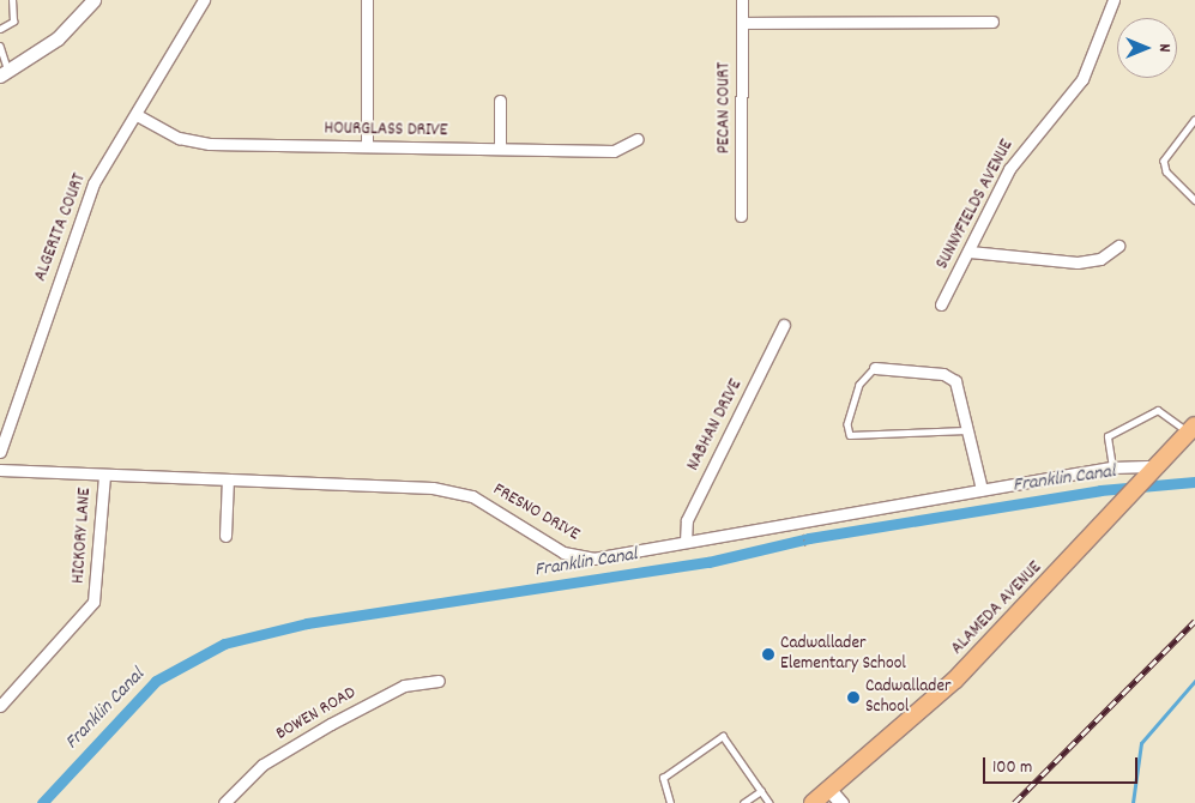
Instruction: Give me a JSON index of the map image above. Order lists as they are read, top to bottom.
{
  "streets": {
    "main road": ["ALAMEDA AVENUE"],
    "street": [
      "PECAN COURT",
      "HOURGLASS DRIVE",
      "SUNNYFIELDS AVENUE",
      "ALGERITA COURT",
      "NABHAN DRIVE",
      "FRESNO DRIVE",
      "HICKORY LANE",
      "BOWEN ROAD"
    ]
  },
  "crossings": [
    ["HOURGLASS DRIVE", "ALGERITA COURT"],
    ["NABHAN DRIVE", "FRESNO DRIVE"],
    ["FRESNO DRIVE", "HICKORY LANE"],
    ["FRESNO DRIVE", "ALAMEDA AVENUE"]
  ],
  "water": ["Franklin Canal"],
  "places": ["Cadwallader Elementary School", "Cadwallader School"],
  "scale_bar": "100 m",
  "north": "right"
}
